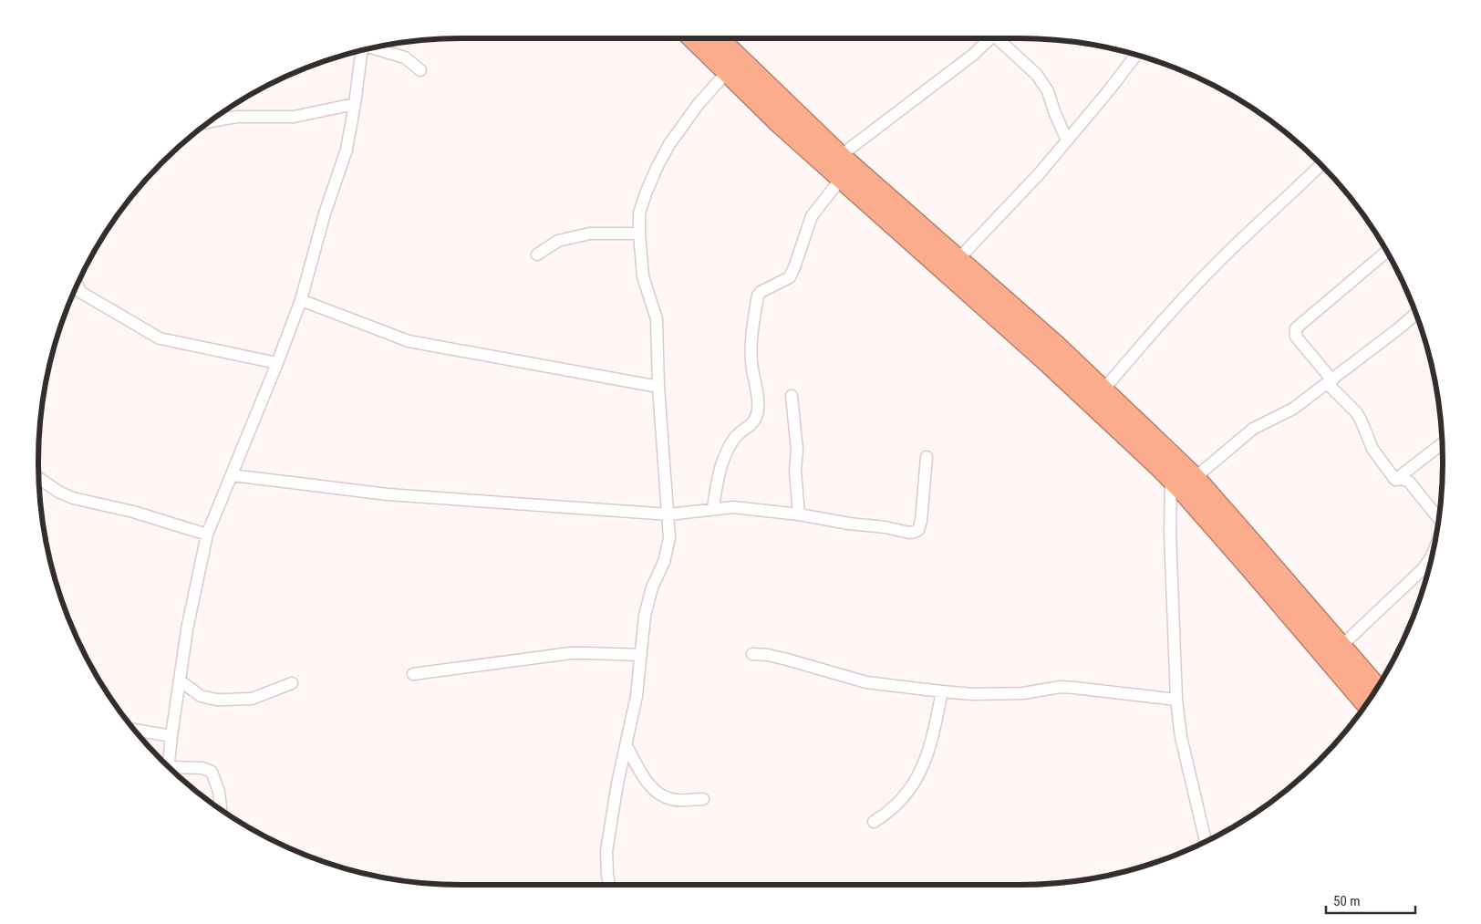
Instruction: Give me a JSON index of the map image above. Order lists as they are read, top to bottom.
{
  "scale_bar": "50 m"
}
